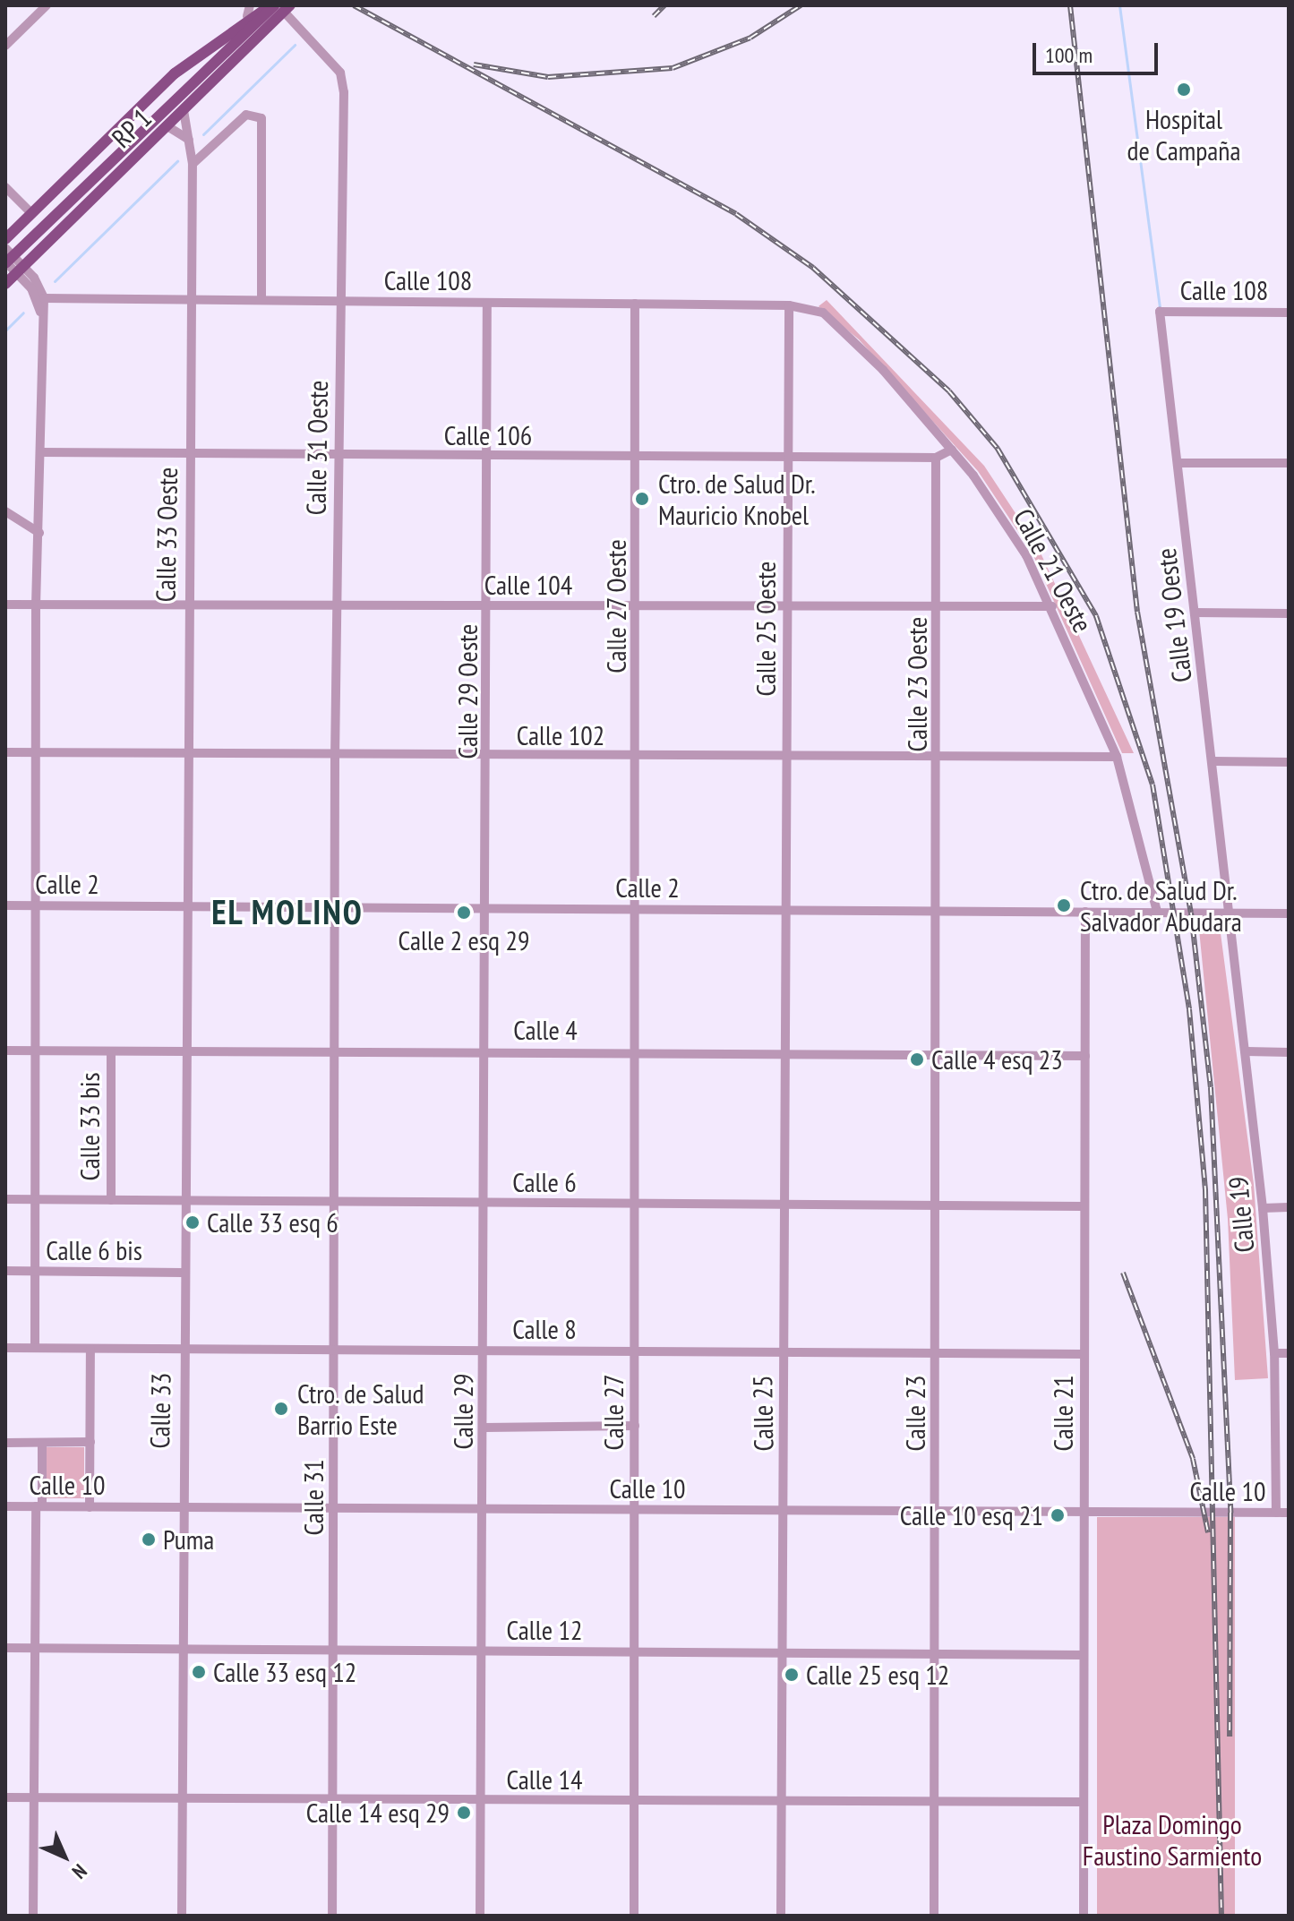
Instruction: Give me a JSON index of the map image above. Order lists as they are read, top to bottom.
{
  "streets": {
    "main road": ["RP 1"],
    "street": [
      "Calle 108",
      "Calle 106",
      "Calle 31 Oeste",
      "Calle 33 Oeste",
      "Calle 21 Oeste",
      "Calle 104",
      "Calle 27 Oeste",
      "Calle 19 Oeste",
      "Calle 25 Oeste",
      "Calle 23 Oeste",
      "Calle 29 Oeste",
      "Calle 102",
      "Calle 2",
      "Calle 4",
      "Calle 33 bis",
      "Calle 6",
      "Calle 19",
      "Calle 6 bis",
      "Calle 8",
      "Calle 33",
      "Calle 29",
      "Calle 27",
      "Calle 25",
      "Calle 23",
      "Calle 21",
      "Calle 10",
      "Calle 31",
      "Calle 12",
      "Calle 14"
    ]
  },
  "crossings": [
    ["RP 1", "Calle 31 Oeste"],
    ["RP 1", "Calle 33 Oeste"],
    ["Calle 108", "Calle 31 Oeste"],
    ["Calle 108", "Calle 33 Oeste"],
    ["Calle 108", "Calle 21 Oeste"],
    ["Calle 108", "Calle 27 Oeste"],
    ["Calle 108", "Calle 19 Oeste"],
    ["Calle 108", "Calle 25 Oeste"],
    ["Calle 108", "Calle 29 Oeste"],
    ["Calle 106", "Calle 31 Oeste"],
    ["Calle 106", "Calle 33 Oeste"],
    ["Calle 106", "Calle 27 Oeste"],
    ["Calle 106", "Calle 25 Oeste"],
    ["Calle 106", "Calle 23 Oeste"],
    ["Calle 106", "Calle 29 Oeste"],
    ["Calle 31 Oeste", "Calle 104"],
    ["Calle 31 Oeste", "Calle 102"],
    ["Calle 31 Oeste", "Calle 2"],
    ["Calle 31 Oeste", "Calle 31"],
    ["Calle 33 Oeste", "Calle 104"],
    ["Calle 33 Oeste", "Calle 102"],
    ["Calle 33 Oeste", "Calle 2"],
    ["Calle 33 Oeste", "Calle 33"],
    ["Calle 21 Oeste", "Calle 104"],
    ["Calle 21 Oeste", "Calle 102"],
    ["Calle 21 Oeste", "Calle 2"],
    ["Calle 104", "Calle 27 Oeste"],
    ["Calle 104", "Calle 25 Oeste"],
    ["Calle 104", "Calle 23 Oeste"],
    ["Calle 104", "Calle 29 Oeste"],
    ["Calle 27 Oeste", "Calle 102"],
    ["Calle 27 Oeste", "Calle 2"],
    ["Calle 27 Oeste", "Calle 27"],
    ["Calle 19 Oeste", "Calle 2"],
    ["Calle 19 Oeste", "Calle 19"],
    ["Calle 25 Oeste", "Calle 102"],
    ["Calle 25 Oeste", "Calle 2"],
    ["Calle 25 Oeste", "Calle 25"],
    ["Calle 23 Oeste", "Calle 102"],
    ["Calle 23 Oeste", "Calle 2"],
    ["Calle 23 Oeste", "Calle 23"],
    ["Calle 29 Oeste", "Calle 102"],
    ["Calle 29 Oeste", "Calle 2"],
    ["Calle 29 Oeste", "Calle 29"],
    ["Calle 2", "Calle 19"],
    ["Calle 2", "Calle 33"],
    ["Calle 2", "Calle 29"],
    ["Calle 2", "Calle 27"],
    ["Calle 2", "Calle 25"],
    ["Calle 2", "Calle 23"],
    ["Calle 2", "Calle 21"],
    ["Calle 2", "Calle 31"],
    ["Calle 4", "Calle 33 bis"],
    ["Calle 4", "Calle 33"],
    ["Calle 4", "Calle 29"],
    ["Calle 4", "Calle 27"],
    ["Calle 4", "Calle 25"],
    ["Calle 4", "Calle 23"],
    ["Calle 4", "Calle 21"],
    ["Calle 4", "Calle 31"],
    ["Calle 33 bis", "Calle 6"],
    ["Calle 6", "Calle 33"],
    ["Calle 6", "Calle 29"],
    ["Calle 6", "Calle 27"],
    ["Calle 6", "Calle 25"],
    ["Calle 6", "Calle 23"],
    ["Calle 6", "Calle 21"],
    ["Calle 6", "Calle 31"],
    ["Calle 19", "Calle 10"],
    ["Calle 6 bis", "Calle 33"],
    ["Calle 8", "Calle 33"],
    ["Calle 8", "Calle 29"],
    ["Calle 8", "Calle 27"],
    ["Calle 8", "Calle 25"],
    ["Calle 8", "Calle 23"],
    ["Calle 8", "Calle 21"],
    ["Calle 8", "Calle 31"],
    ["Calle 33", "Calle 10"],
    ["Calle 33", "Calle 12"],
    ["Calle 33", "Calle 14"],
    ["Calle 29", "Calle 10"],
    ["Calle 29", "Calle 12"],
    ["Calle 29", "Calle 14"],
    ["Calle 27", "Calle 10"],
    ["Calle 27", "Calle 12"],
    ["Calle 27", "Calle 14"],
    ["Calle 25", "Calle 10"],
    ["Calle 25", "Calle 12"],
    ["Calle 25", "Calle 14"],
    ["Calle 23", "Calle 10"],
    ["Calle 23", "Calle 12"],
    ["Calle 23", "Calle 14"],
    ["Calle 21", "Calle 10"],
    ["Calle 21", "Calle 12"],
    ["Calle 21", "Calle 14"],
    ["Calle 10", "Calle 31"],
    ["Calle 31", "Calle 12"],
    ["Calle 31", "Calle 14"]
  ],
  "districts": ["EL MOLINO"],
  "parks": ["Plaza Domingo Faustino Sarmiento"],
  "places": [
    "Hospital de Campaña",
    "Ctro. de Salud Dr. Mauricio Knobel",
    "Ctro. de Salud Dr. Salvador Abudara",
    "Calle 2 esq 29",
    "Calle 4 esq 23",
    "Calle 33 esq 6",
    "Ctro. de Salud Barrio Este",
    "Calle 10 esq 21",
    "Puma",
    "Calle 33 esq 12",
    "Calle 25 esq 12",
    "Calle 14 esq 29"
  ],
  "scale_bar": "100 m",
  "north": "bottom right"
}
